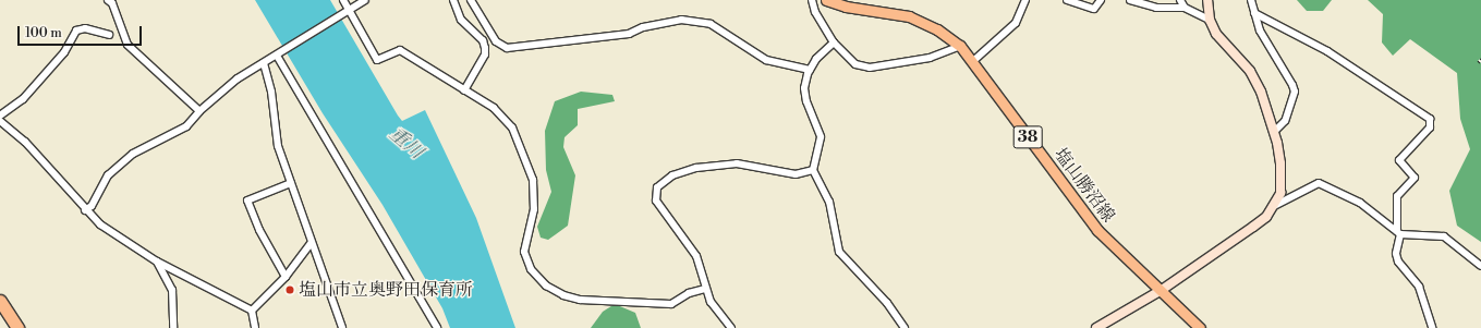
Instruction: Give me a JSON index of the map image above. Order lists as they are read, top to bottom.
{
  "streets": {
    "main road": ["38", "塩山勝沼線"]
  },
  "water": ["重川"],
  "places": ["塩山市立奥野田保育所"],
  "scale_bar": "100 m"
}
